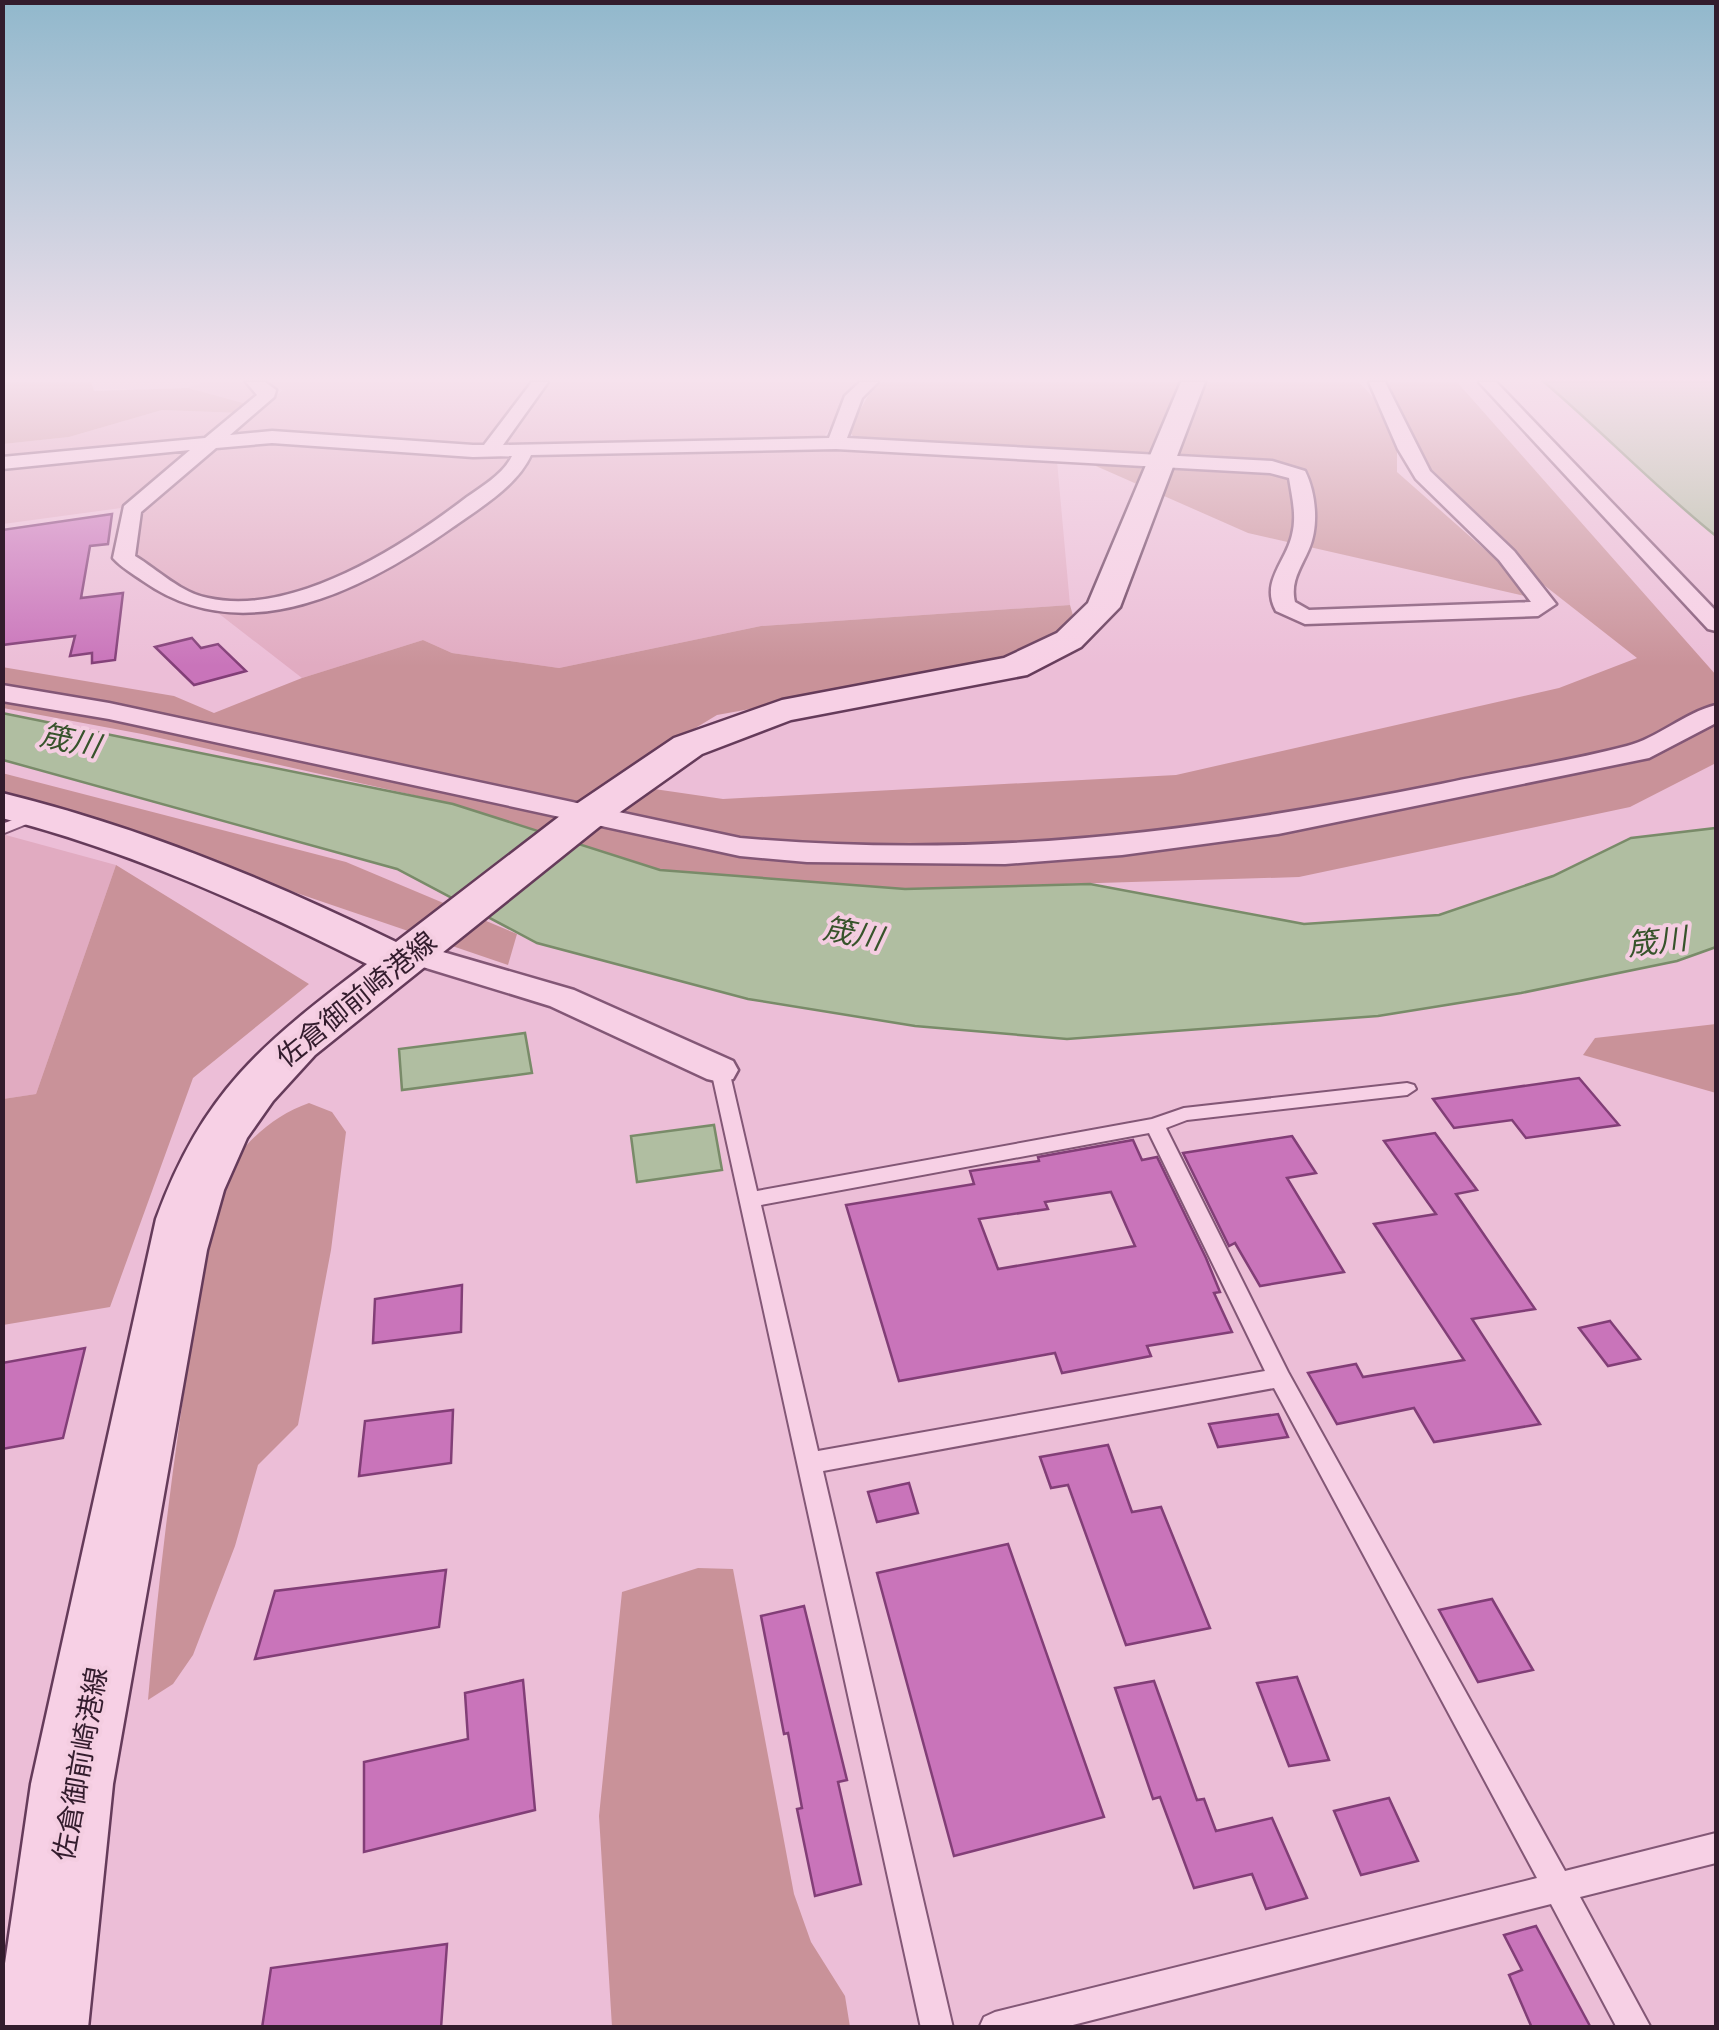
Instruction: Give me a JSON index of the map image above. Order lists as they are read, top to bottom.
{
  "streets": {
    "main road": ["佐倉御前崎港線"]
  },
  "water": ["筬川"]
}
